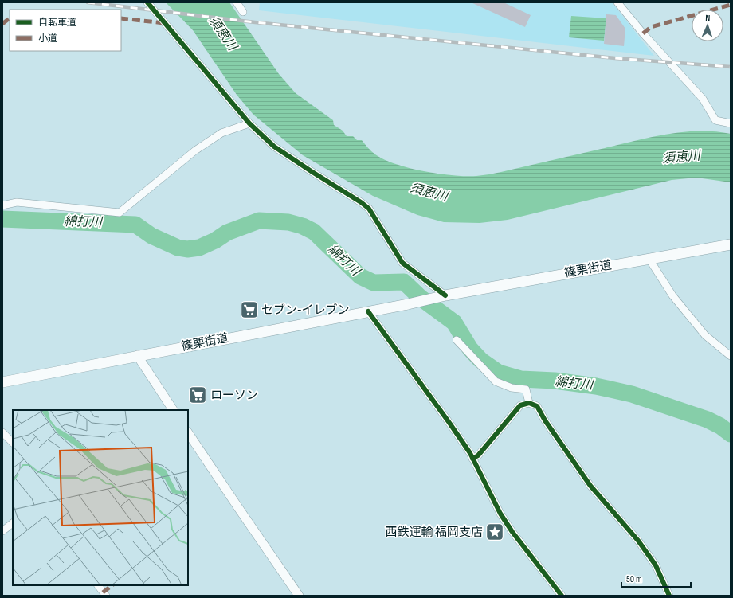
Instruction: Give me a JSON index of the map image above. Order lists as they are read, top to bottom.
{
  "streets": {
    "main road": ["篠栗街道"]
  },
  "water": ["須恵川", "綿打川"],
  "places": {
    "supermarket": ["セブン-イレブン", "ローソン"],
    "place": ["西鉄運輸 福岡支店"]
  },
  "legend": ["自転車道", "小道"],
  "scale_bar": "50 m",
  "north": "top"
}
